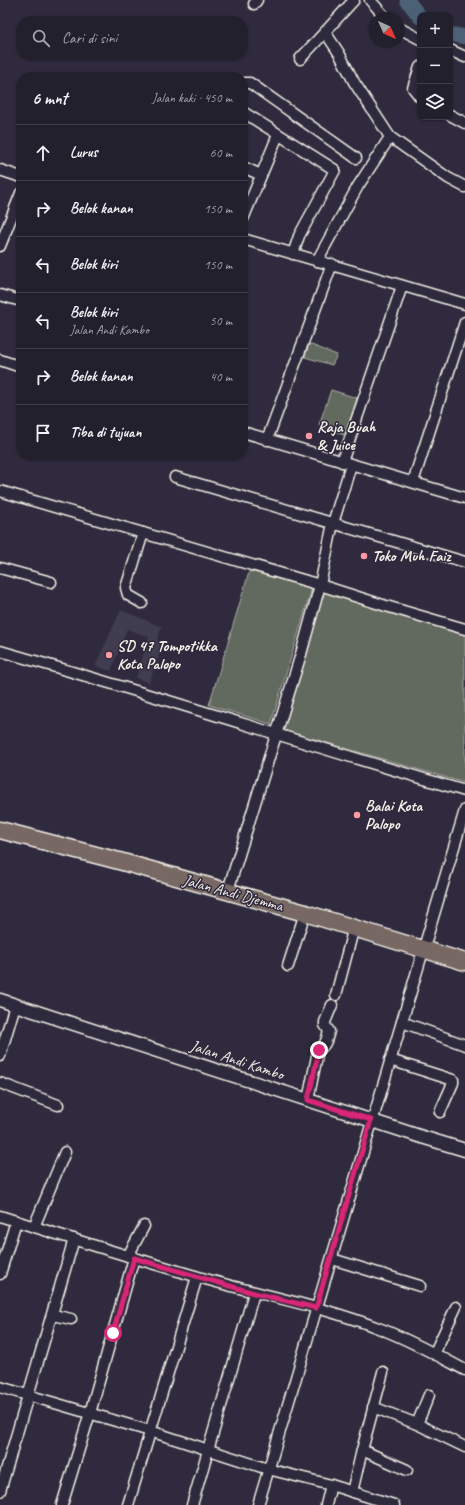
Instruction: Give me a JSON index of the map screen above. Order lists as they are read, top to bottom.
{
  "streets": {
    "highway": ["Jalan Andi Djemma"],
    "street": ["Jalan Andi Kambo"]
  },
  "places": [
    "Raja Buah & Juice",
    "Toko Muh Faiz",
    "SD 47 Tompotikka Kota Palopo",
    "Balai Kota Palopo"
  ],
  "north": "bottom right",
  "page": {
    "map_buttons": ["+", "−"],
    "search": "Cari di sini",
    "heading": ["6 mnt", "Jalan kaki · 450 m"],
    "list": [
      ["Lurus", "60 m"],
      ["Belok kanan", "150 m"],
      ["Belok kiri", "150 m"],
      ["Belok kiri", "Jalan Andi Kambo", "50 m"],
      ["Belok kanan", "40 m"],
      "Tiba di tujuan"
    ]
  }
}
